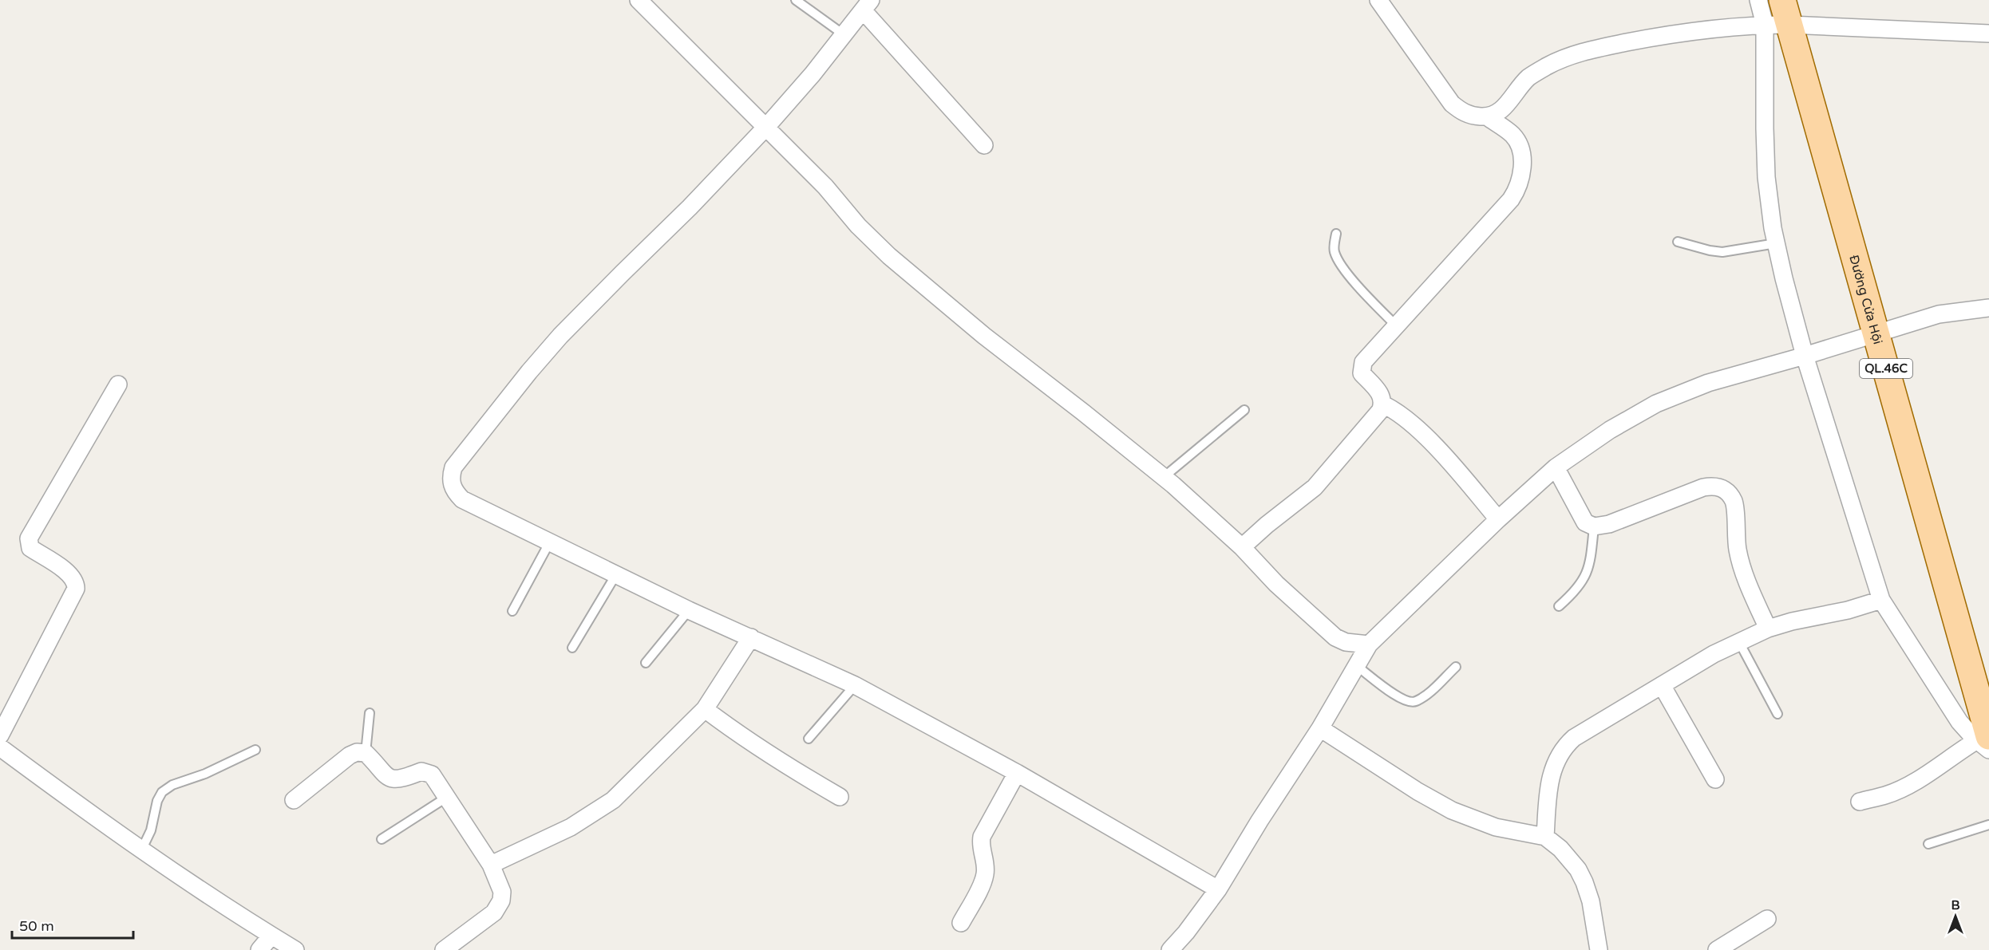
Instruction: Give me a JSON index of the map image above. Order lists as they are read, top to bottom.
{
  "streets": {
    "main road": ["Đường Cửa Hội", "QL.46C"]
  },
  "scale_bar": "50 m",
  "north": "top"
}
